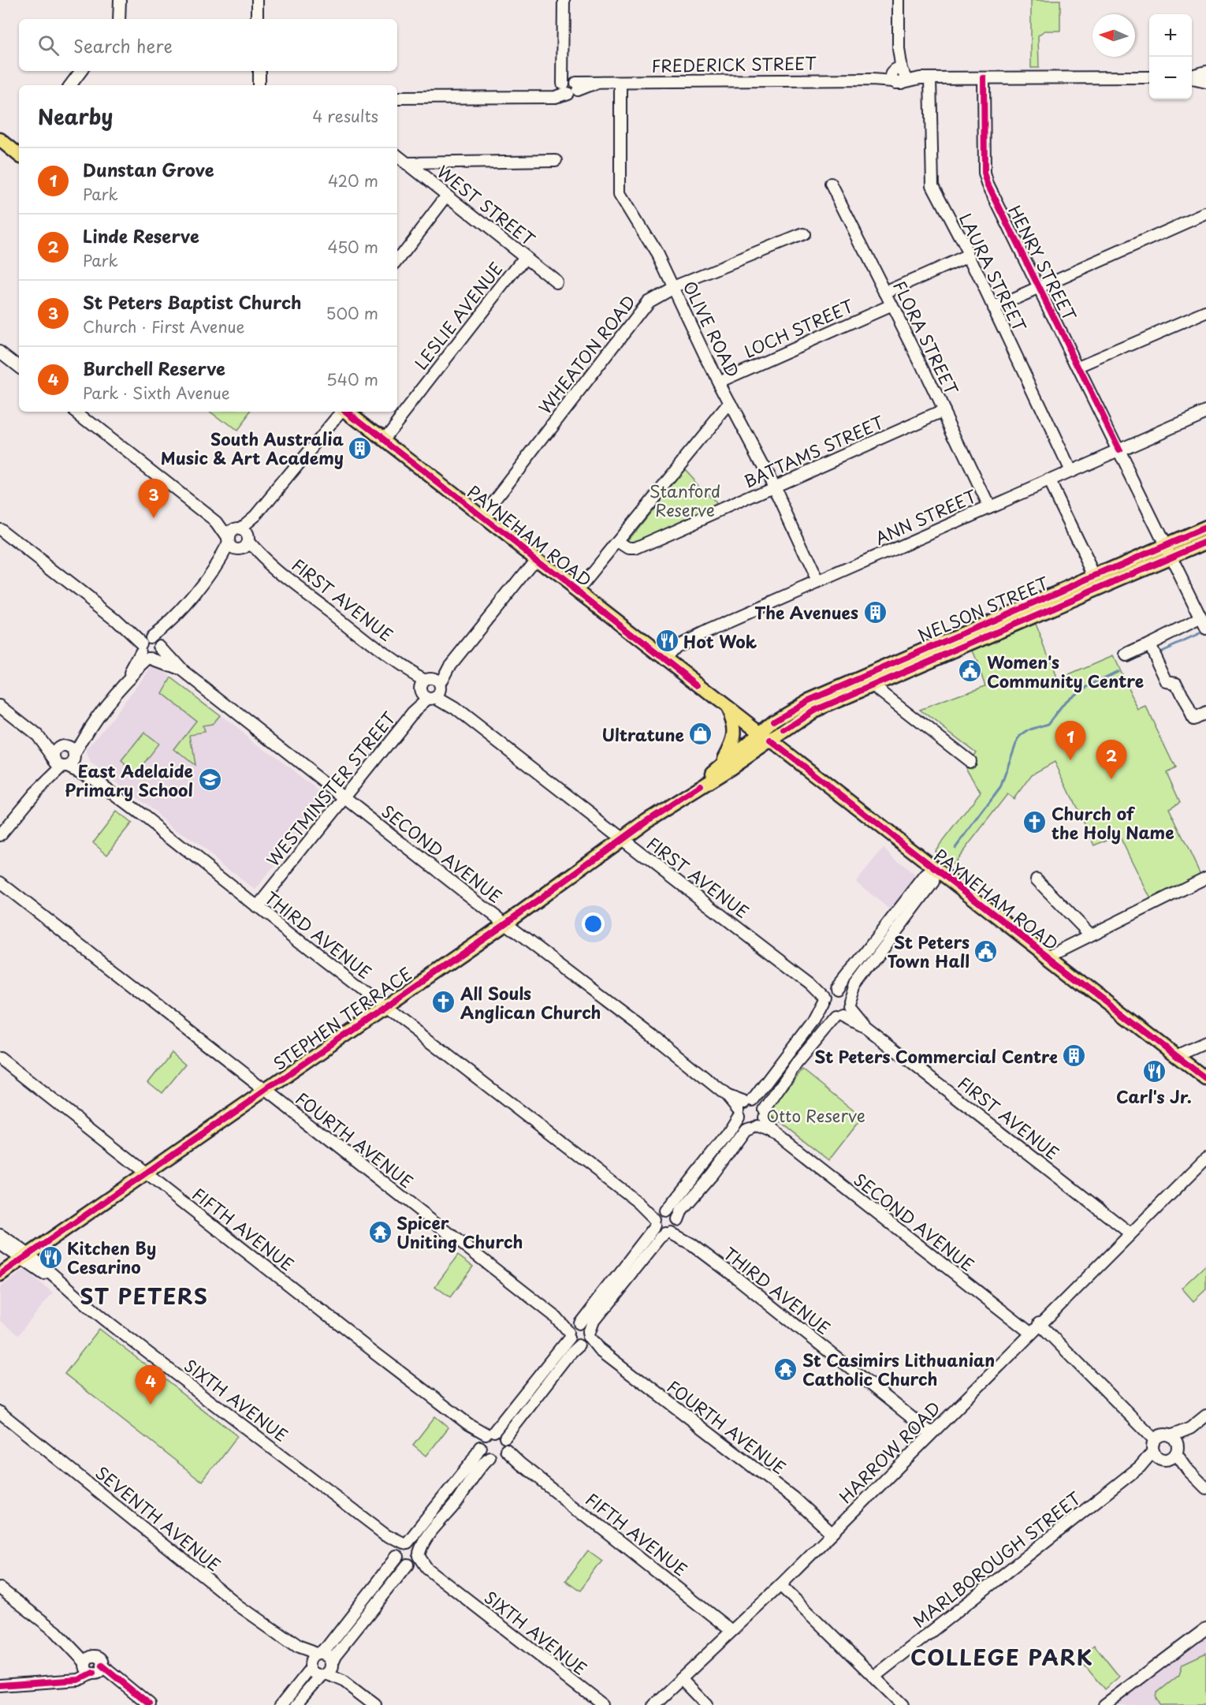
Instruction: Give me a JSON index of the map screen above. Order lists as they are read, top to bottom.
{
  "streets": {
    "main road": ["PAYNEHAM ROAD", "NELSON STREET", "STEPHEN TERRACE"],
    "street": [
      "FREDERICK STREET",
      "WEST STREET",
      "HENRY STREET",
      "LAURA STREET",
      "LESLIE AVENUE",
      "LOCH STREET",
      "OLIVE ROAD",
      "FLORA STREET",
      "WHEATON ROAD",
      "BATTAMS STREET",
      "ANN STREET",
      "FIRST AVENUE",
      "WESTMINSTER STREET",
      "SECOND AVENUE",
      "THIRD AVENUE",
      "FOURTH AVENUE",
      "FIFTH AVENUE",
      "SIXTH AVENUE",
      "HARROW ROAD",
      "SEVENTH AVENUE",
      "MARLBOROUGH STREET"
    ]
  },
  "crossings": [
    ["FREDERICK STREET", "OLIVE ROAD"],
    ["WEST STREET", "LESLIE AVENUE"],
    ["HENRY STREET", "ANN STREET"],
    ["HENRY STREET", "NELSON STREET"],
    ["LAURA STREET", "ANN STREET"],
    ["LESLIE AVENUE", "PAYNEHAM ROAD"],
    ["LOCH STREET", "OLIVE ROAD"],
    ["LOCH STREET", "FLORA STREET"],
    ["OLIVE ROAD", "WHEATON ROAD"],
    ["OLIVE ROAD", "BATTAMS STREET"],
    ["OLIVE ROAD", "ANN STREET"],
    ["FLORA STREET", "BATTAMS STREET"],
    ["FLORA STREET", "ANN STREET"],
    ["WHEATON ROAD", "PAYNEHAM ROAD"],
    ["ANN STREET", "PAYNEHAM ROAD"],
    ["PAYNEHAM ROAD", "NELSON STREET"],
    ["PAYNEHAM ROAD", "WESTMINSTER STREET"],
    ["PAYNEHAM ROAD", "STEPHEN TERRACE"],
    ["FIRST AVENUE", "WESTMINSTER STREET"],
    ["FIRST AVENUE", "STEPHEN TERRACE"],
    ["FIRST AVENUE", "HARROW ROAD"],
    ["NELSON STREET", "STEPHEN TERRACE"],
    ["WESTMINSTER STREET", "SECOND AVENUE"],
    ["WESTMINSTER STREET", "THIRD AVENUE"],
    ["SECOND AVENUE", "STEPHEN TERRACE"],
    ["SECOND AVENUE", "HARROW ROAD"],
    ["THIRD AVENUE", "STEPHEN TERRACE"],
    ["THIRD AVENUE", "HARROW ROAD"],
    ["STEPHEN TERRACE", "FOURTH AVENUE"],
    ["STEPHEN TERRACE", "FIFTH AVENUE"],
    ["STEPHEN TERRACE", "SIXTH AVENUE"],
    ["FOURTH AVENUE", "HARROW ROAD"],
    ["FIFTH AVENUE", "HARROW ROAD"]
  ],
  "districts": ["ST PETERS", "COLLEGE PARK"],
  "parks": ["Stanford Reserve", "Otto Reserve"],
  "places": {
    "building": ["South Australia Music & Art Academy", "The Avenues", "St Peters Commercial Centre"],
    "restaurant": ["Hot Wok", "Carl's Jr.", "Kitchen By Cesarino"],
    "public building": ["Women's Community Centre", "St Peters Town Hall"],
    "shop": ["Ultratune"],
    "school or university": ["East Adelaide Primary School"],
    "church": ["Church of the Holy Name", "All Souls Anglican Church"],
    "temple": ["Spicer Uniting Church", "St Casimirs Lithuanian Catholic Church"]
  },
  "north": "left",
  "page": {
    "map_buttons": ["+", "−"],
    "search": "Search here",
    "heading": ["Nearby", "4 results"],
    "list": [
      {
        "mark": "1",
        "name": "Dunstan Grove",
        "note": "Park",
        "value": "420 m"
      },
      {
        "mark": "2",
        "name": "Linde Reserve",
        "note": "Park",
        "value": "450 m"
      },
      {
        "mark": "3",
        "name": "St Peters Baptist Church",
        "note": "Church · First Avenue",
        "value": "500 m"
      },
      {
        "mark": "4",
        "name": "Burchell Reserve",
        "note": "Park · Sixth Avenue",
        "value": "540 m"
      }
    ],
    "pins": [
      "3",
      "1",
      "2",
      "4"
    ]
  }
}
